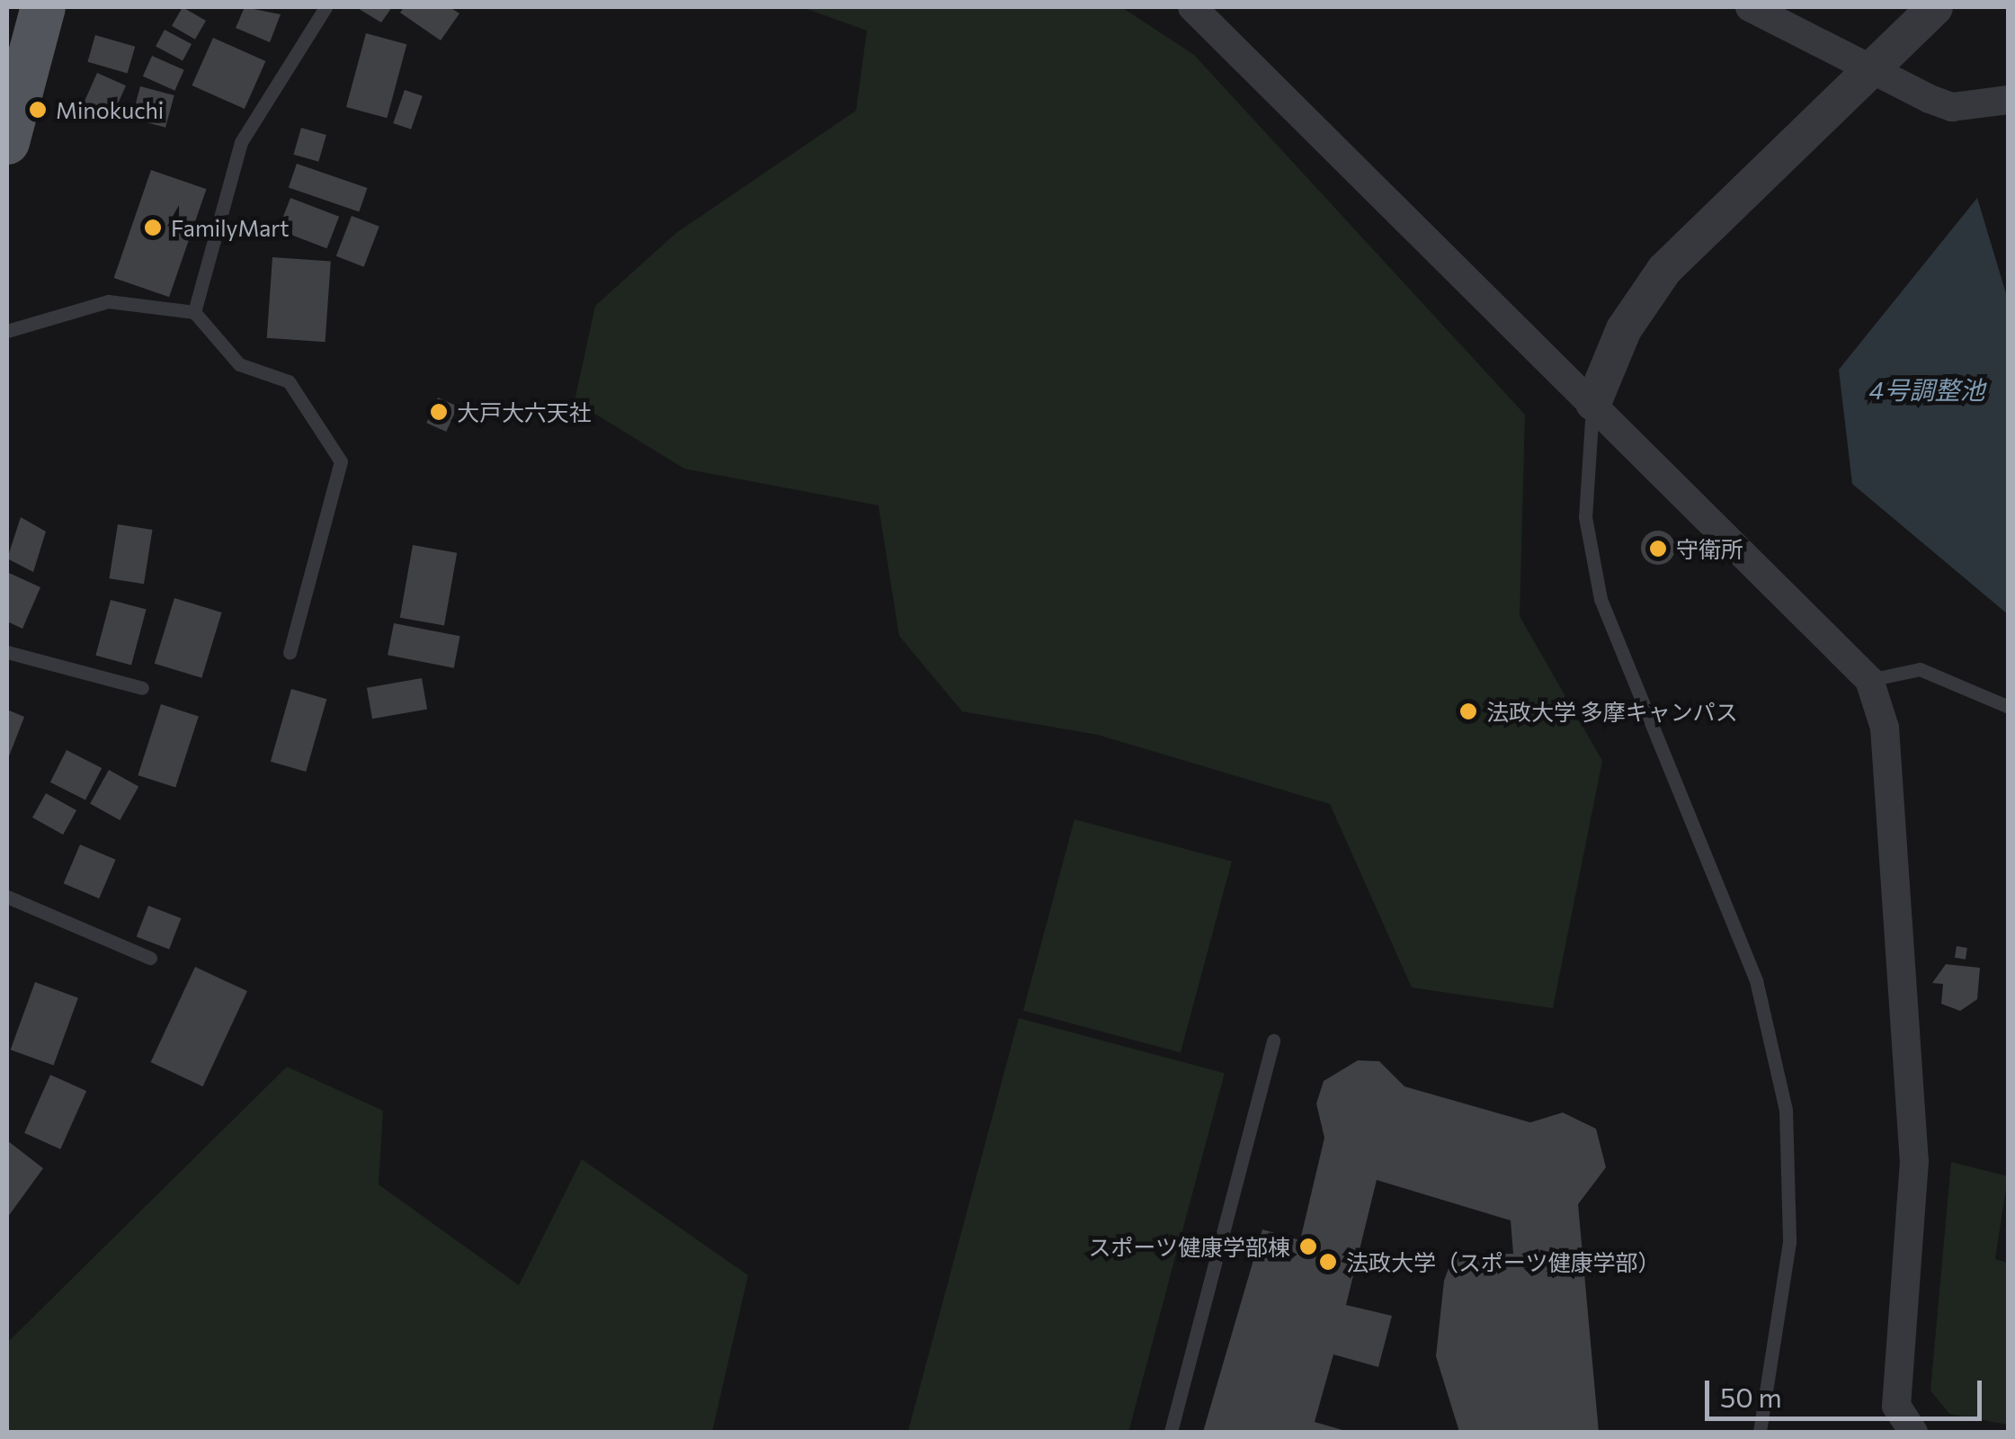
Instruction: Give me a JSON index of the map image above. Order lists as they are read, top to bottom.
{
  "water": ["4号調整池"],
  "places": [
    "Minokuchi",
    "FamilyMart",
    "大戸大六天社",
    "守衛所",
    "法政大学 多摩キャンパス",
    "スポーツ健康学部棟",
    "法政大学（スポーツ健康学部）"
  ],
  "scale_bar": "50 m"
}
